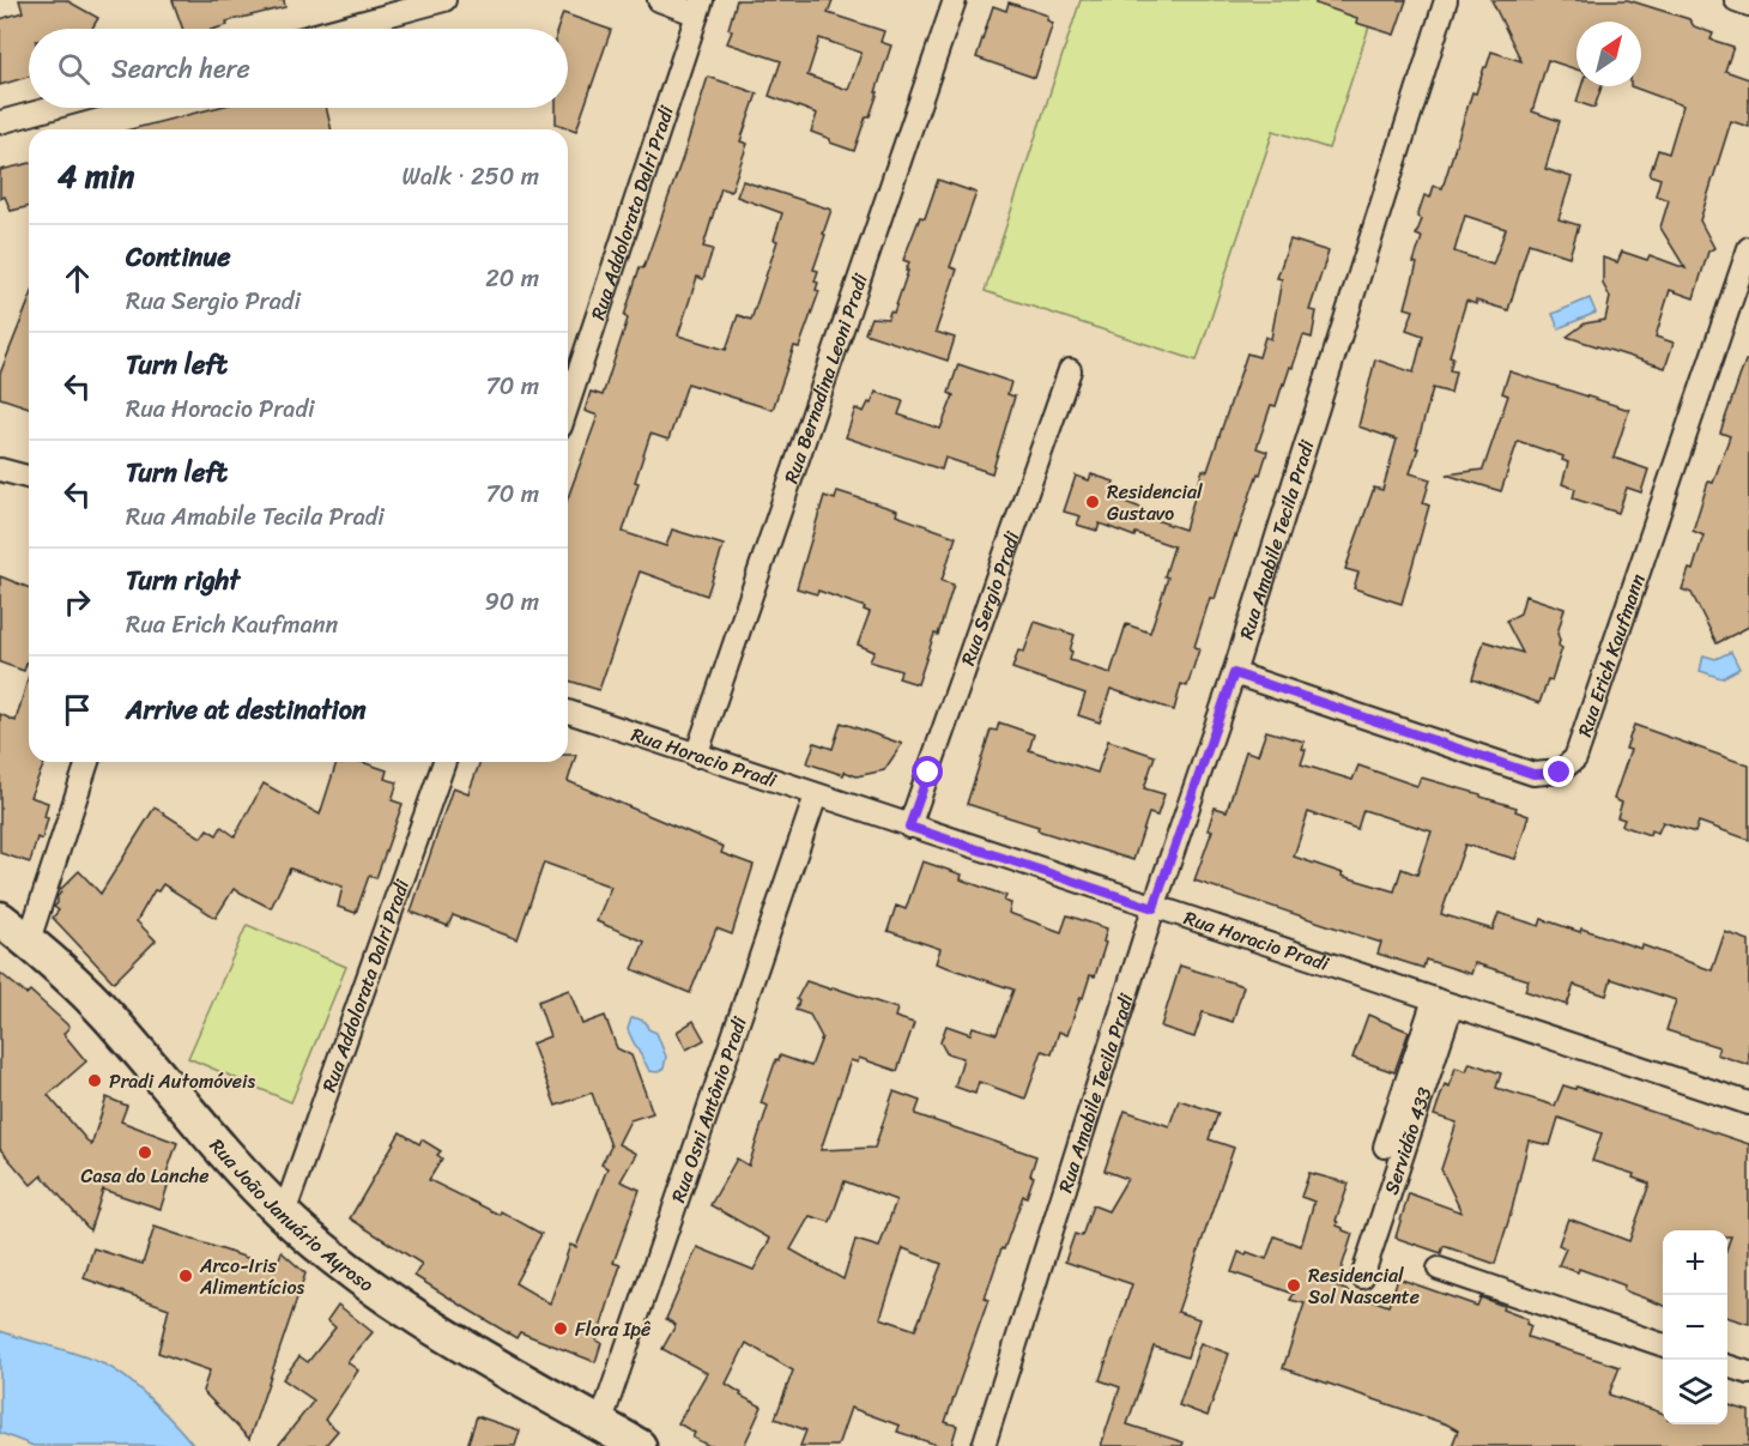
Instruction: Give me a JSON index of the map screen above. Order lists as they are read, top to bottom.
{
  "streets": {
    "main road": ["Rua João Januário Ayroso"],
    "street": [
      "Rua Addolorata Dalri Pradi",
      "Rua Bernadina Leoni Pradi",
      "Rua Amabile Tecila Pradi",
      "Rua Sergio Pradi",
      "Rua Erich Kaufmann",
      "Rua Horacio Pradi",
      "Rua Osni Antônio Pradi",
      "Servidão 433"
    ]
  },
  "crossings": [
    ["Rua Addolorata Dalri Pradi", "Rua João Januário Ayroso"],
    ["Rua Bernadina Leoni Pradi", "Rua Horacio Pradi"],
    ["Rua Amabile Tecila Pradi", "Rua Erich Kaufmann"],
    ["Rua Amabile Tecila Pradi", "Rua Horacio Pradi"],
    ["Rua Sergio Pradi", "Rua Horacio Pradi"],
    ["Rua Horacio Pradi", "Rua Osni Antônio Pradi"],
    ["Rua Horacio Pradi", "Servidão 433"],
    ["Rua Osni Antônio Pradi", "Rua João Januário Ayroso"]
  ],
  "places": [
    "Residencial Gustavo",
    "Pradi Automóveis",
    "Casa do Lanche",
    "Arco-Iris Alimentícios",
    "Residencial Sol Nascente",
    "Flora Ipê"
  ],
  "north": "top right",
  "page": {
    "search": "Search here",
    "heading": ["4 min", "Walk · 250 m"],
    "list": [
      ["Continue", "Rua Sergio Pradi", "20 m"],
      ["Turn left", "Rua Horacio Pradi", "70 m"],
      ["Turn left", "Rua Amabile Tecila Pradi", "70 m"],
      ["Turn right", "Rua Erich Kaufmann", "90 m"],
      "Arrive at destination"
    ],
    "map_buttons": ["+", "−"]
  }
}
